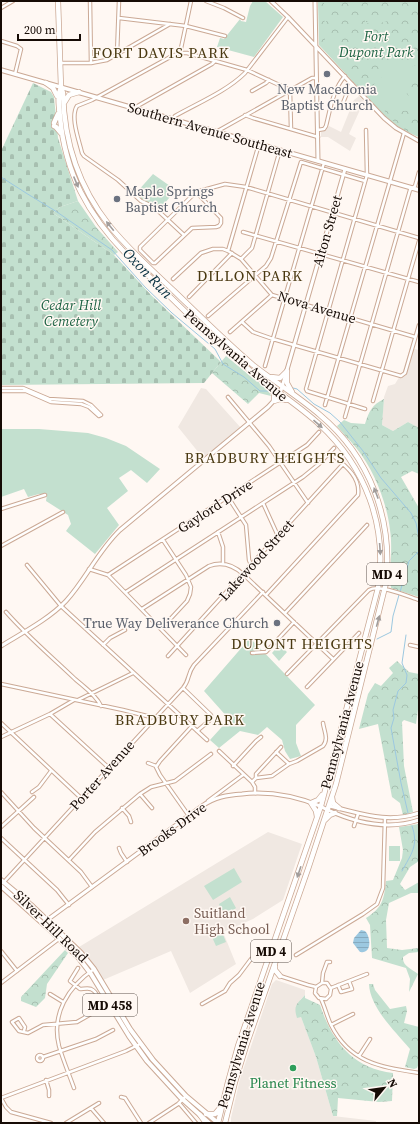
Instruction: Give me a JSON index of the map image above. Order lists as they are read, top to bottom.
{
  "streets": {
    "highway": ["Pennsylvania Avenue", "MD 4"],
    "main road": ["Southern Avenue Southeast", "Silver Hill Road", "MD 458"],
    "street": [
      "Alton Street",
      "Nova Avenue",
      "Gaylord Drive",
      "Lakewood Street",
      "Porter Avenue",
      "Brooks Drive"
    ]
  },
  "crossings": [
    ["Southern Avenue Southeast", "Alton Street"],
    ["Southern Avenue Southeast", "Pennsylvania Avenue"],
    ["Alton Street", "Nova Avenue"],
    ["Alton Street", "Pennsylvania Avenue"],
    ["Pennsylvania Avenue", "Brooks Drive"],
    ["Pennsylvania Avenue", "Silver Hill Road"],
    ["Lakewood Street", "Porter Avenue"],
    ["Porter Avenue", "Silver Hill Road"],
    ["Brooks Drive", "Silver Hill Road"]
  ],
  "districts": [
    "FORT DAVIS PARK",
    "DILLON PARK",
    "BRADBURY HEIGHTS",
    "DUPONT HEIGHTS",
    "BRADBURY PARK"
  ],
  "water": ["Oxon Run"],
  "parks": ["Fort Dupont Park", "Cedar Hill Cemetery"],
  "places": [
    "New Macedonia Baptist Church",
    "Maple Springs Baptist Church",
    "True Way Deliverance Church",
    "Suitland High School",
    "Planet Fitness"
  ],
  "scale_bar": "200 m",
  "north": "top right"
}
